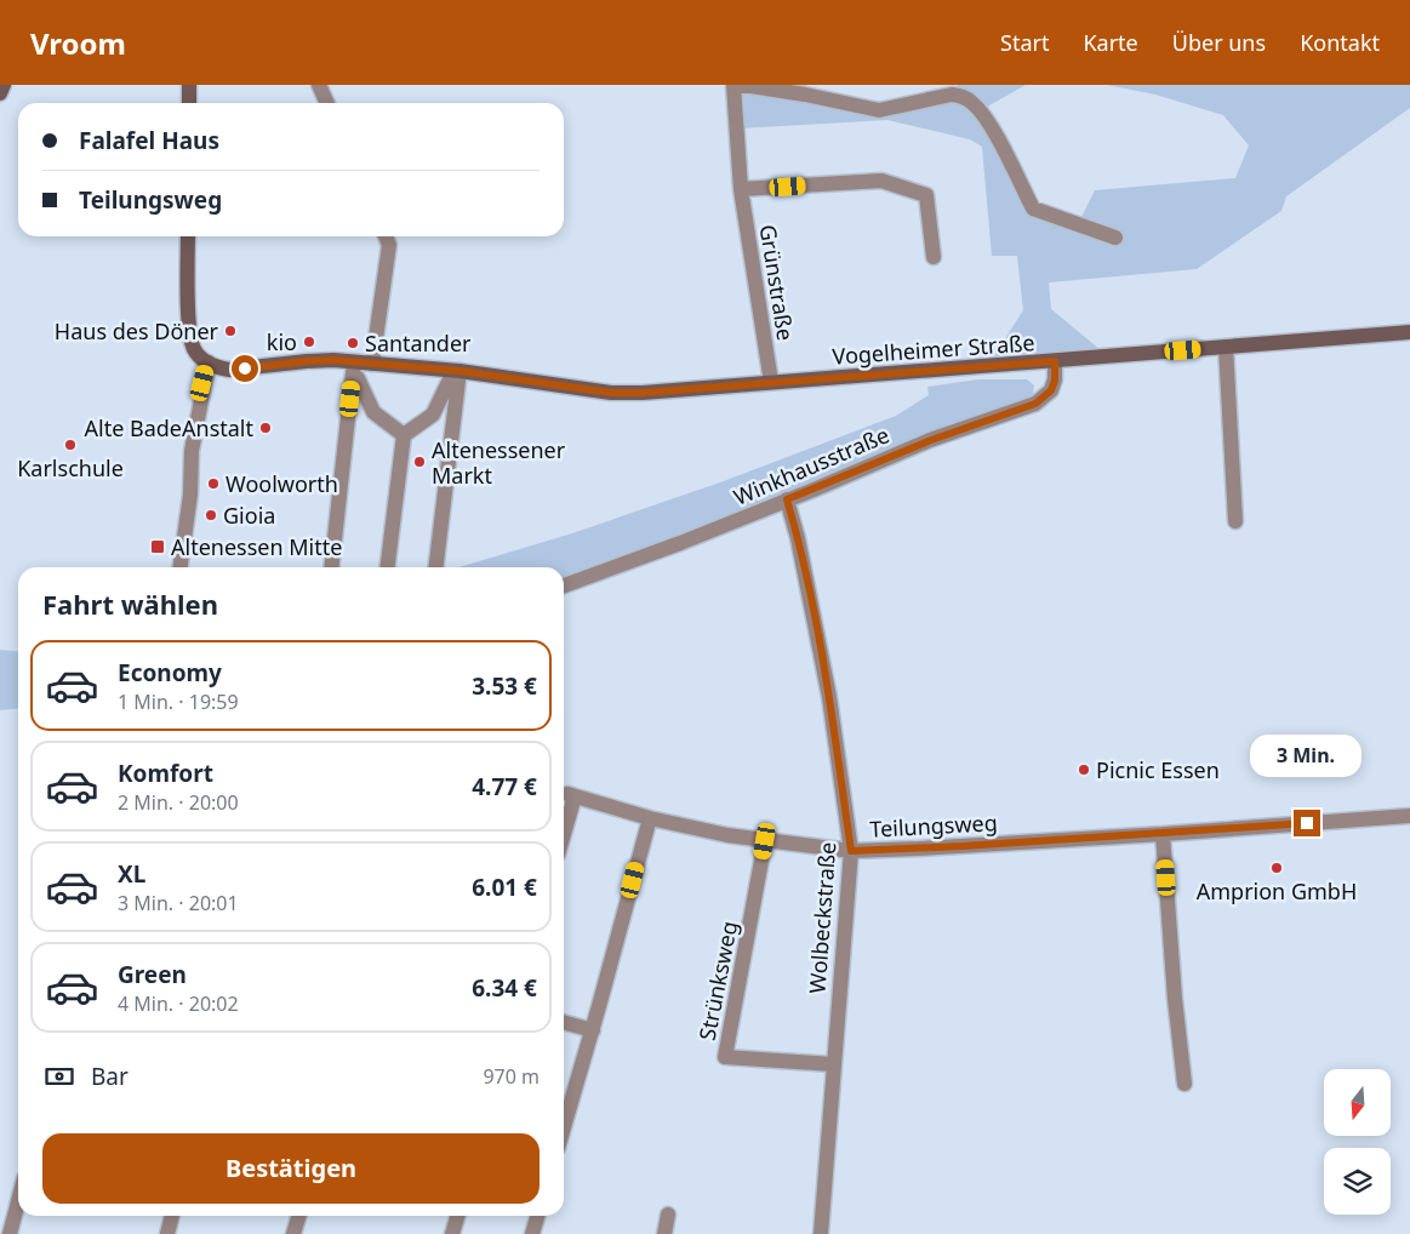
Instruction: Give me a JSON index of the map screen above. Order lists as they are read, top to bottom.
{
  "streets": {
    "main road": ["Vogelheimer Straße"],
    "street": [
      "Grünstraße",
      "Winkhausstraße",
      "Teilungsweg",
      "Wolbeckstraße",
      "Strünksweg"
    ]
  },
  "crossings": [
    ["Grünstraße", "Vogelheimer Straße"],
    ["Vogelheimer Straße", "Winkhausstraße"],
    ["Winkhausstraße", "Wolbeckstraße"],
    ["Teilungsweg", "Wolbeckstraße"],
    ["Teilungsweg", "Strünksweg"],
    ["Wolbeckstraße", "Strünksweg"]
  ],
  "places": {
    "other": [
      "Haus des Döner",
      "kio",
      "Santander",
      "Alte BadeAnstalt",
      "Karlschule",
      "Altenessener Markt",
      "Woolworth",
      "Gioia",
      "Picnic Essen",
      "Amprion GmbH"
    ],
    "transit": ["Altenessen Mitte"]
  },
  "north": "bottom",
  "page": {
    "header": "Vroom",
    "nav": [
      "Start",
      "Karte",
      "Über uns",
      "Kontakt"
    ],
    "banner": ["Falafel Haus", "Teilungsweg"],
    "heading": "Fahrt wählen",
    "list": [
      {
        "name": "Economy",
        "note": "1 Min. · 19:59",
        "value": "3.53 €"
      },
      {
        "name": "Komfort",
        "note": "2 Min. · 20:00",
        "value": "4.77 €"
      },
      {
        "name": "XL",
        "note": "3 Min. · 20:01",
        "value": "6.01 €"
      },
      {
        "name": "Green",
        "note": "4 Min. · 20:02",
        "value": "6.34 €"
      }
    ],
    "bubble": "3 Min.",
    "pay": ["Bar", "970 m"],
    "buttons": "Bestätigen"
  }
}
